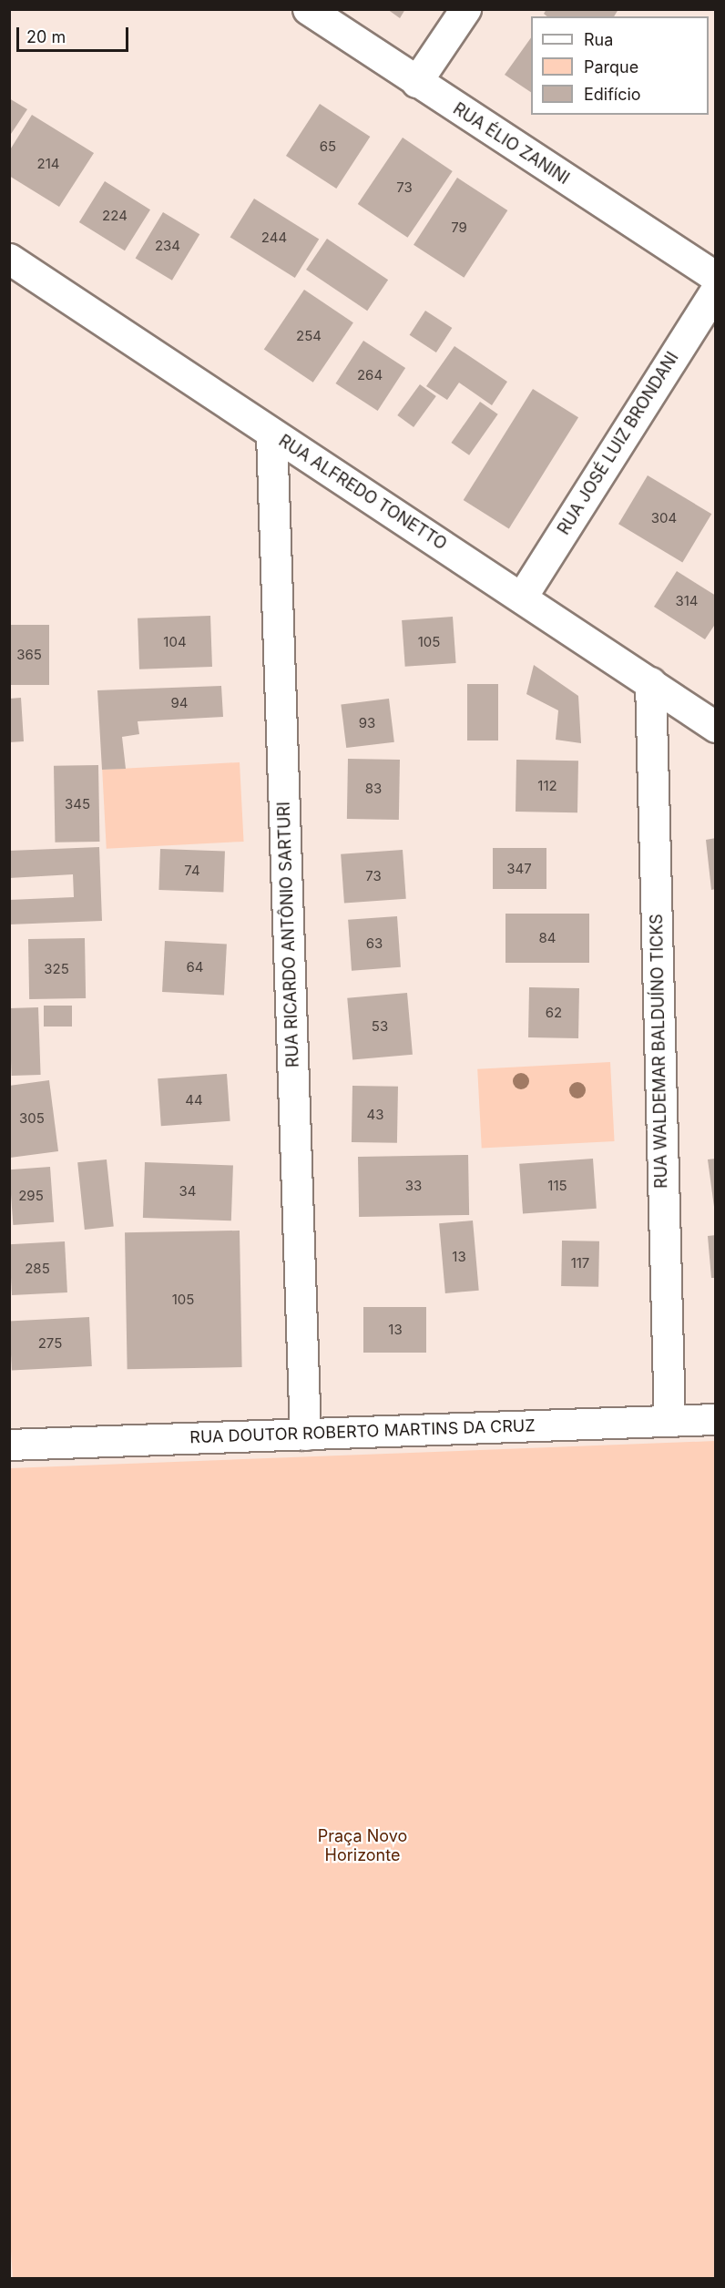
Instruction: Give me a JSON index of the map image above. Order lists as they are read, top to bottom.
{
  "streets": {
    "street": [
      "RUA ÉLIO ZANINI",
      "RUA JOSÉ LUIZ BRONDANI",
      "RUA ALFREDO TONETTO",
      "RUA RICARDO ANTÔNIO SARTURI",
      "RUA WALDEMAR BALDUÍNO TICKS",
      "RUA DOUTOR ROBERTO MARTINS DA CRUZ"
    ]
  },
  "crossings": [
    ["RUA JOSÉ LUIZ BRONDANI", "RUA ALFREDO TONETTO"],
    ["RUA ALFREDO TONETTO", "RUA RICARDO ANTÔNIO SARTURI"],
    ["RUA ALFREDO TONETTO", "RUA WALDEMAR BALDUÍNO TICKS"],
    ["RUA RICARDO ANTÔNIO SARTURI", "RUA DOUTOR ROBERTO MARTINS DA CRUZ"],
    ["RUA WALDEMAR BALDUÍNO TICKS", "RUA DOUTOR ROBERTO MARTINS DA CRUZ"]
  ],
  "parks": ["Praça Novo Horizonte"],
  "house_numbers": [
    "65",
    "214",
    "73",
    "224",
    "79",
    "244",
    "234",
    "254",
    "264",
    "304",
    "314",
    "104",
    "105",
    "365",
    "94",
    "93",
    "112",
    "83",
    "345",
    "347",
    "74",
    "73",
    "84",
    "63",
    "64",
    "325",
    "62",
    "53",
    "44",
    "43",
    "305",
    "33",
    "115",
    "34",
    "295",
    "13",
    "117",
    "285",
    "105",
    "13",
    "275"
  ],
  "legend": ["Rua", "Parque", "Edifício"],
  "scale_bar": "20 m"
}
